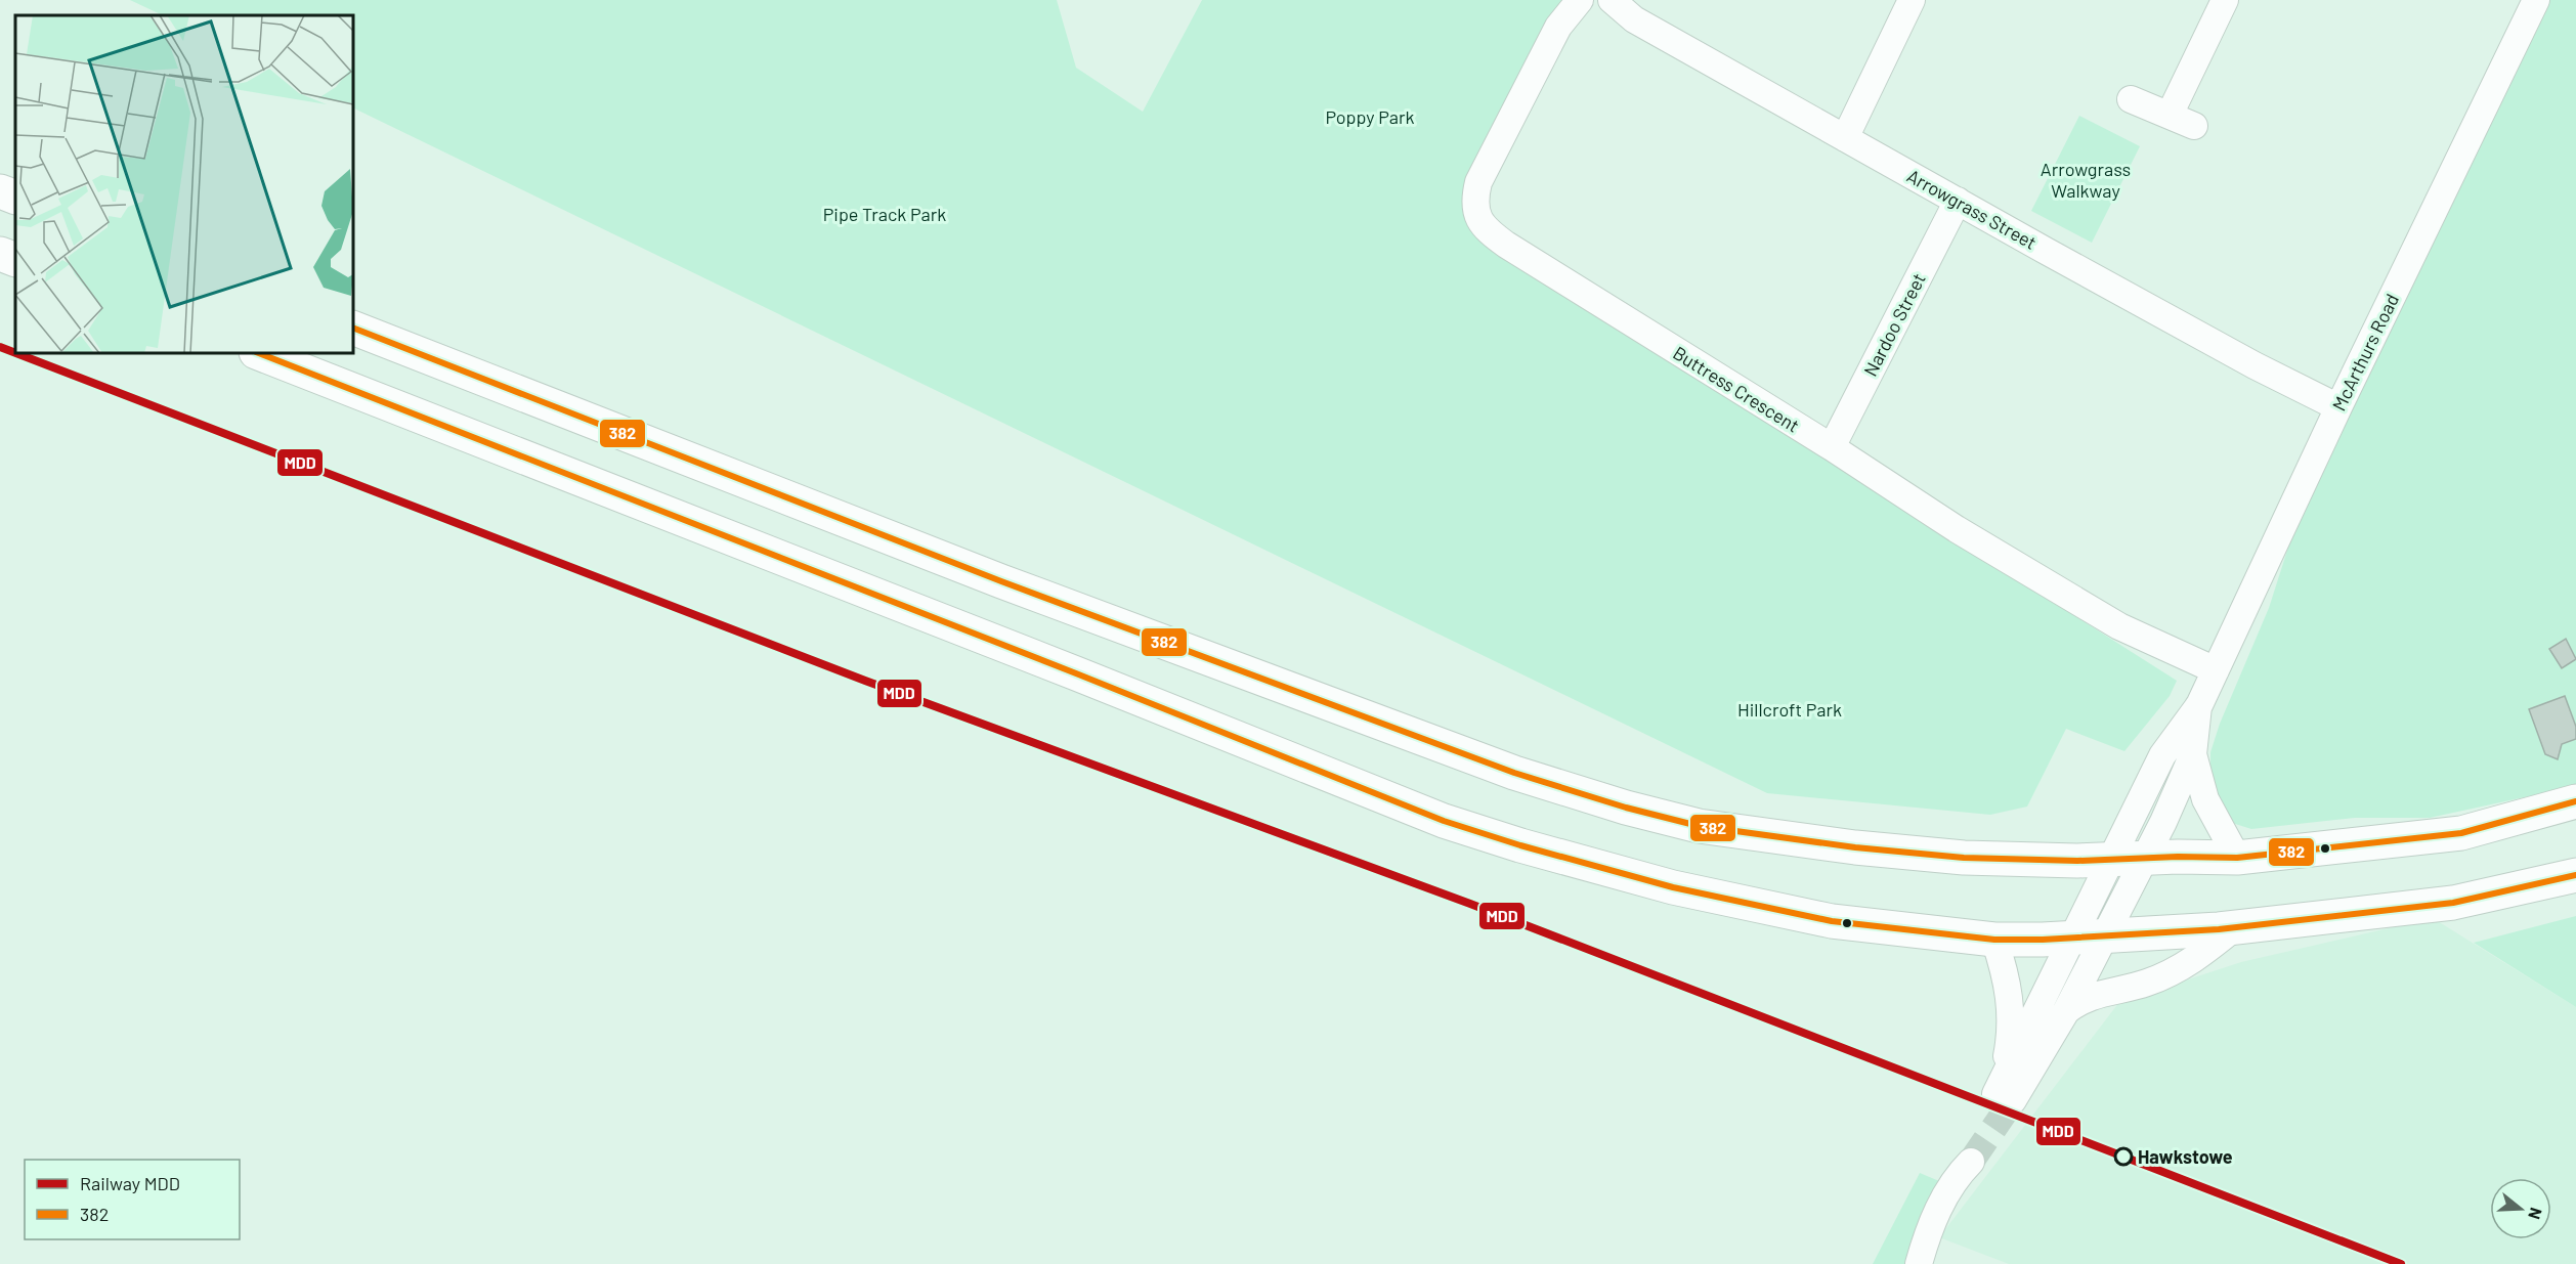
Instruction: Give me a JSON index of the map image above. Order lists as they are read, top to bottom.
{
  "streets": {
    "street": [
      "Arrowgrass Street",
      "Nardoo Street",
      "McArthurs Road",
      "Buttress Crescent"
    ]
  },
  "crossings": [
    ["Arrowgrass Street", "Nardoo Street"],
    ["Arrowgrass Street", "McArthurs Road"],
    ["Nardoo Street", "Buttress Crescent"],
    ["McArthurs Road", "Buttress Crescent"]
  ],
  "parks": [
    "Poppy Park",
    "Arrowgrass Walkway",
    "Pipe Track Park",
    "Hillcroft Park"
  ],
  "places": ["Hawkstowe"],
  "lines": ["transit line 382", "rail line MDD"],
  "legend": ["Railway MDD", "382"],
  "north": "right"
}
